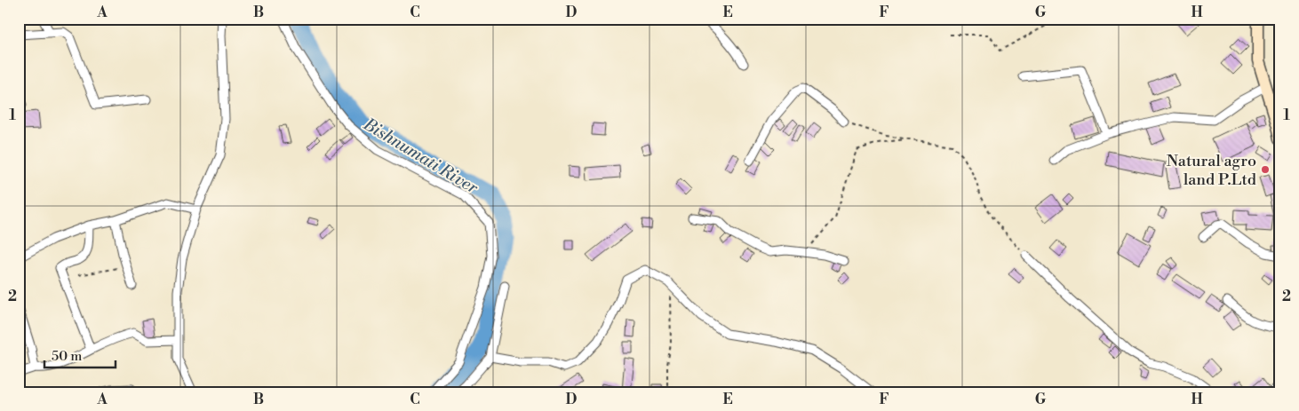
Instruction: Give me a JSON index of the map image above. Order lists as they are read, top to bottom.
{
  "water": ["Bishnumati River"],
  "places": ["Natural agro land P.Ltd"],
  "scale_bar": "50 m",
  "grid": {
    "columns": [
      "A",
      "B",
      "C",
      "D",
      "E",
      "F",
      "G",
      "H"
    ],
    "rows": ["1", "2"]
  }
}
